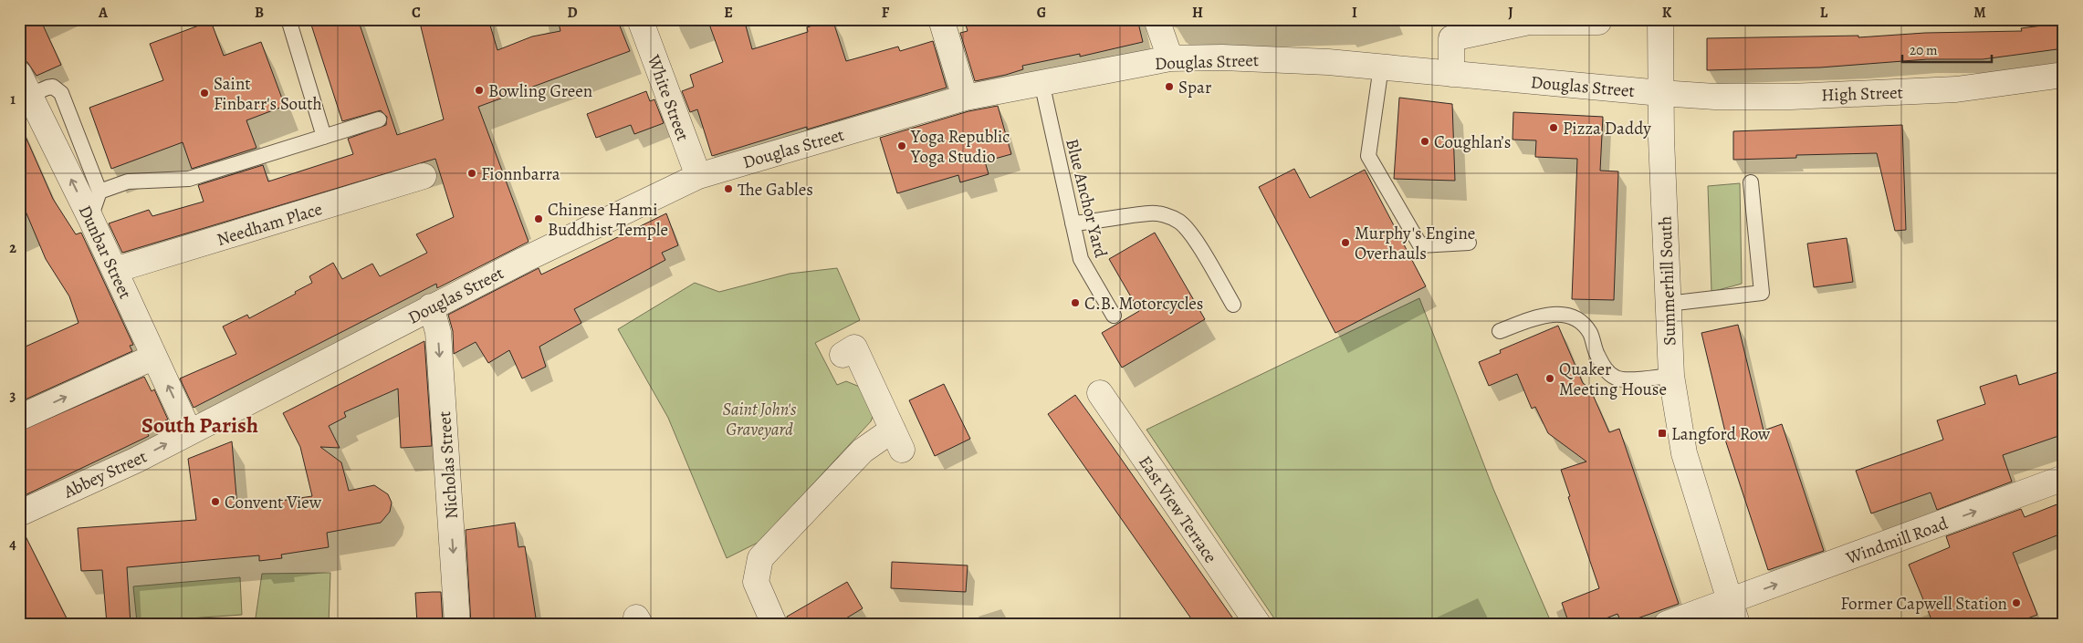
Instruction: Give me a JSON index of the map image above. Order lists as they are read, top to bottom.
{
  "streets": {
    "street": [
      "Douglas Street",
      "High Street",
      "White Street",
      "Needham Place",
      "Dunbar Street",
      "Summerhill South",
      "Nicholas Street",
      "Abbey Street",
      "East View Terrace",
      "Windmill Road"
    ],
    "lane": ["Blue Anchor Yard"]
  },
  "crossings": [
    ["Douglas Street", "High Street"],
    ["Douglas Street", "White Street"],
    ["Douglas Street", "Blue Anchor Yard"],
    ["Douglas Street", "Dunbar Street"],
    ["Douglas Street", "Summerhill South"],
    ["Douglas Street", "Nicholas Street"],
    ["Douglas Street", "Abbey Street"],
    ["High Street", "Summerhill South"],
    ["Needham Place", "Dunbar Street"],
    ["Dunbar Street", "Abbey Street"],
    ["Summerhill South", "Windmill Road"]
  ],
  "one_way": ["Dunbar Street", "Nicholas Street", "Windmill Road"],
  "districts": ["South Parish"],
  "parks": ["Saint John's Graveyard"],
  "places": {
    "other": [
      "Spar",
      "Bowling Green",
      "Saint Finbarr's South",
      "Pizza Daddy",
      "Coughlan’s",
      "Yoga Republic Yoga Studio",
      "Fionnbarra",
      "The Gables",
      "Chinese Hanmi Buddhist Temple",
      "Murphy's Engine Overhauls",
      "C.B. Motorcycles",
      "Quaker Meeting House",
      "Convent View",
      "Former Capwell Station"
    ],
    "transit": ["Langford Row"]
  },
  "scale_bar": "20 m",
  "grid": {
    "columns": [
      "A",
      "B",
      "C",
      "D",
      "E",
      "F",
      "G",
      "H",
      "I",
      "J",
      "K",
      "L",
      "M"
    ],
    "rows": [
      "1",
      "2",
      "3",
      "4"
    ]
  }
}
